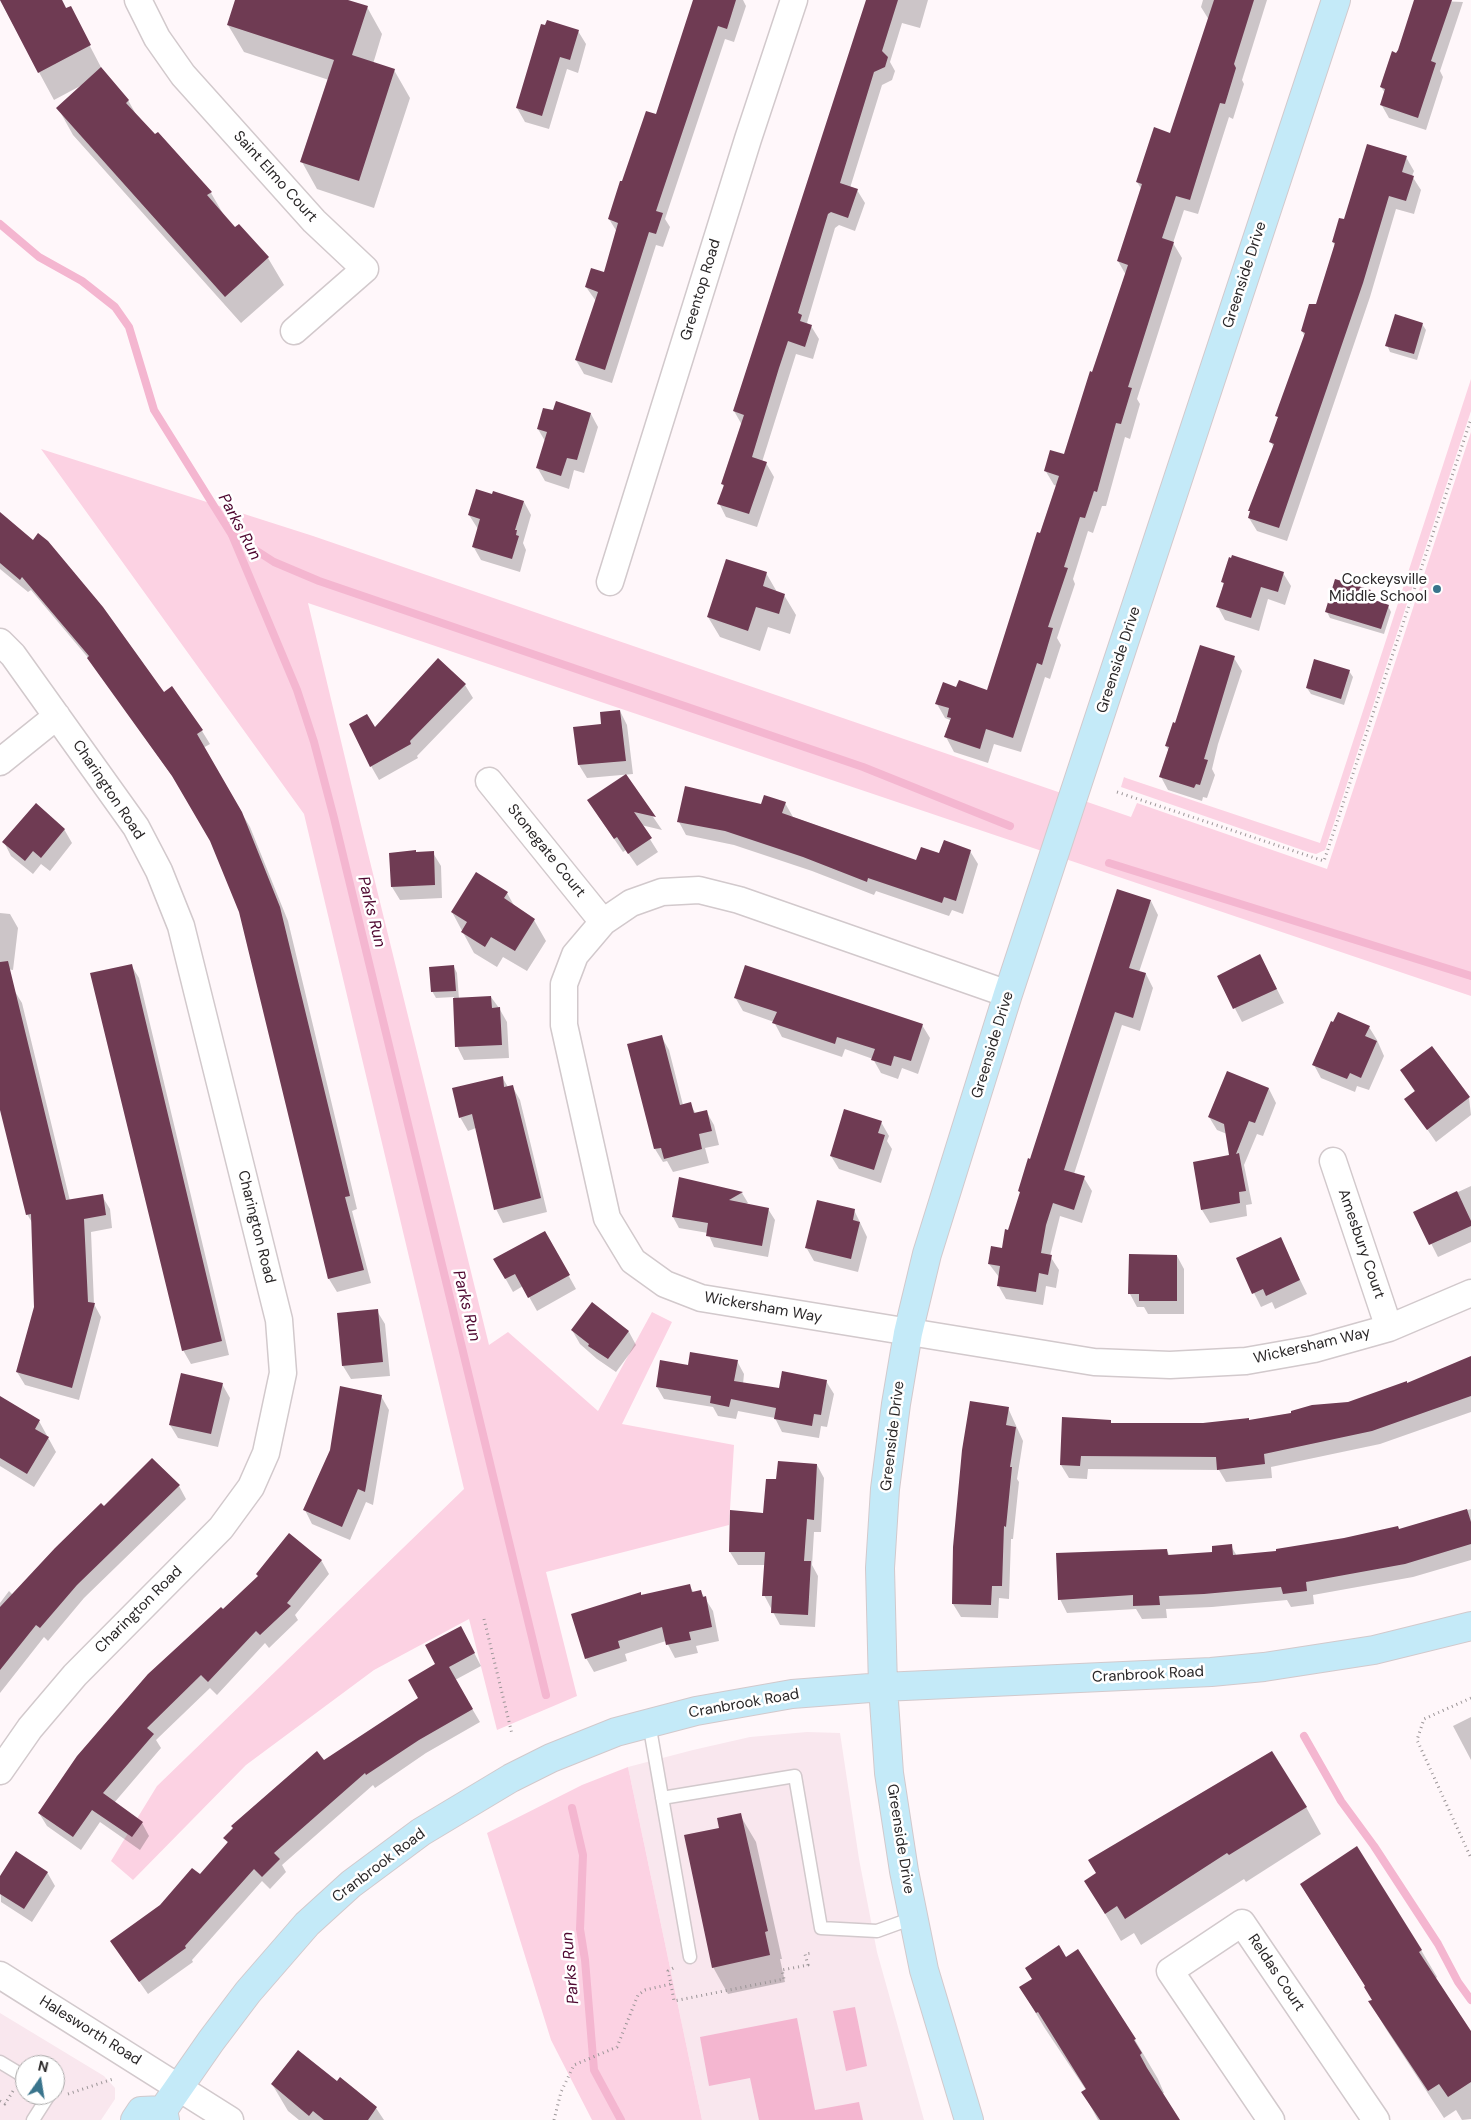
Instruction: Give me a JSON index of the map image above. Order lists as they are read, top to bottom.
{
  "streets": {
    "street": [
      "Saint Elmo Court",
      "Greenside Drive",
      "Greentop Road",
      "Charington Road",
      "Stonegate Court",
      "Amesbury Court",
      "Wickersham Way",
      "Cranbrook Road",
      "Reldas Court",
      "Halesworth Road"
    ]
  },
  "crossings": [
    ["Greenside Drive", "Wickersham Way"],
    ["Greenside Drive", "Cranbrook Road"],
    ["Stonegate Court", "Wickersham Way"],
    ["Amesbury Court", "Wickersham Way"],
    ["Cranbrook Road", "Halesworth Road"]
  ],
  "water": ["Parks Run"],
  "places": ["Cockeysville Middle School"],
  "north": "top"
}
